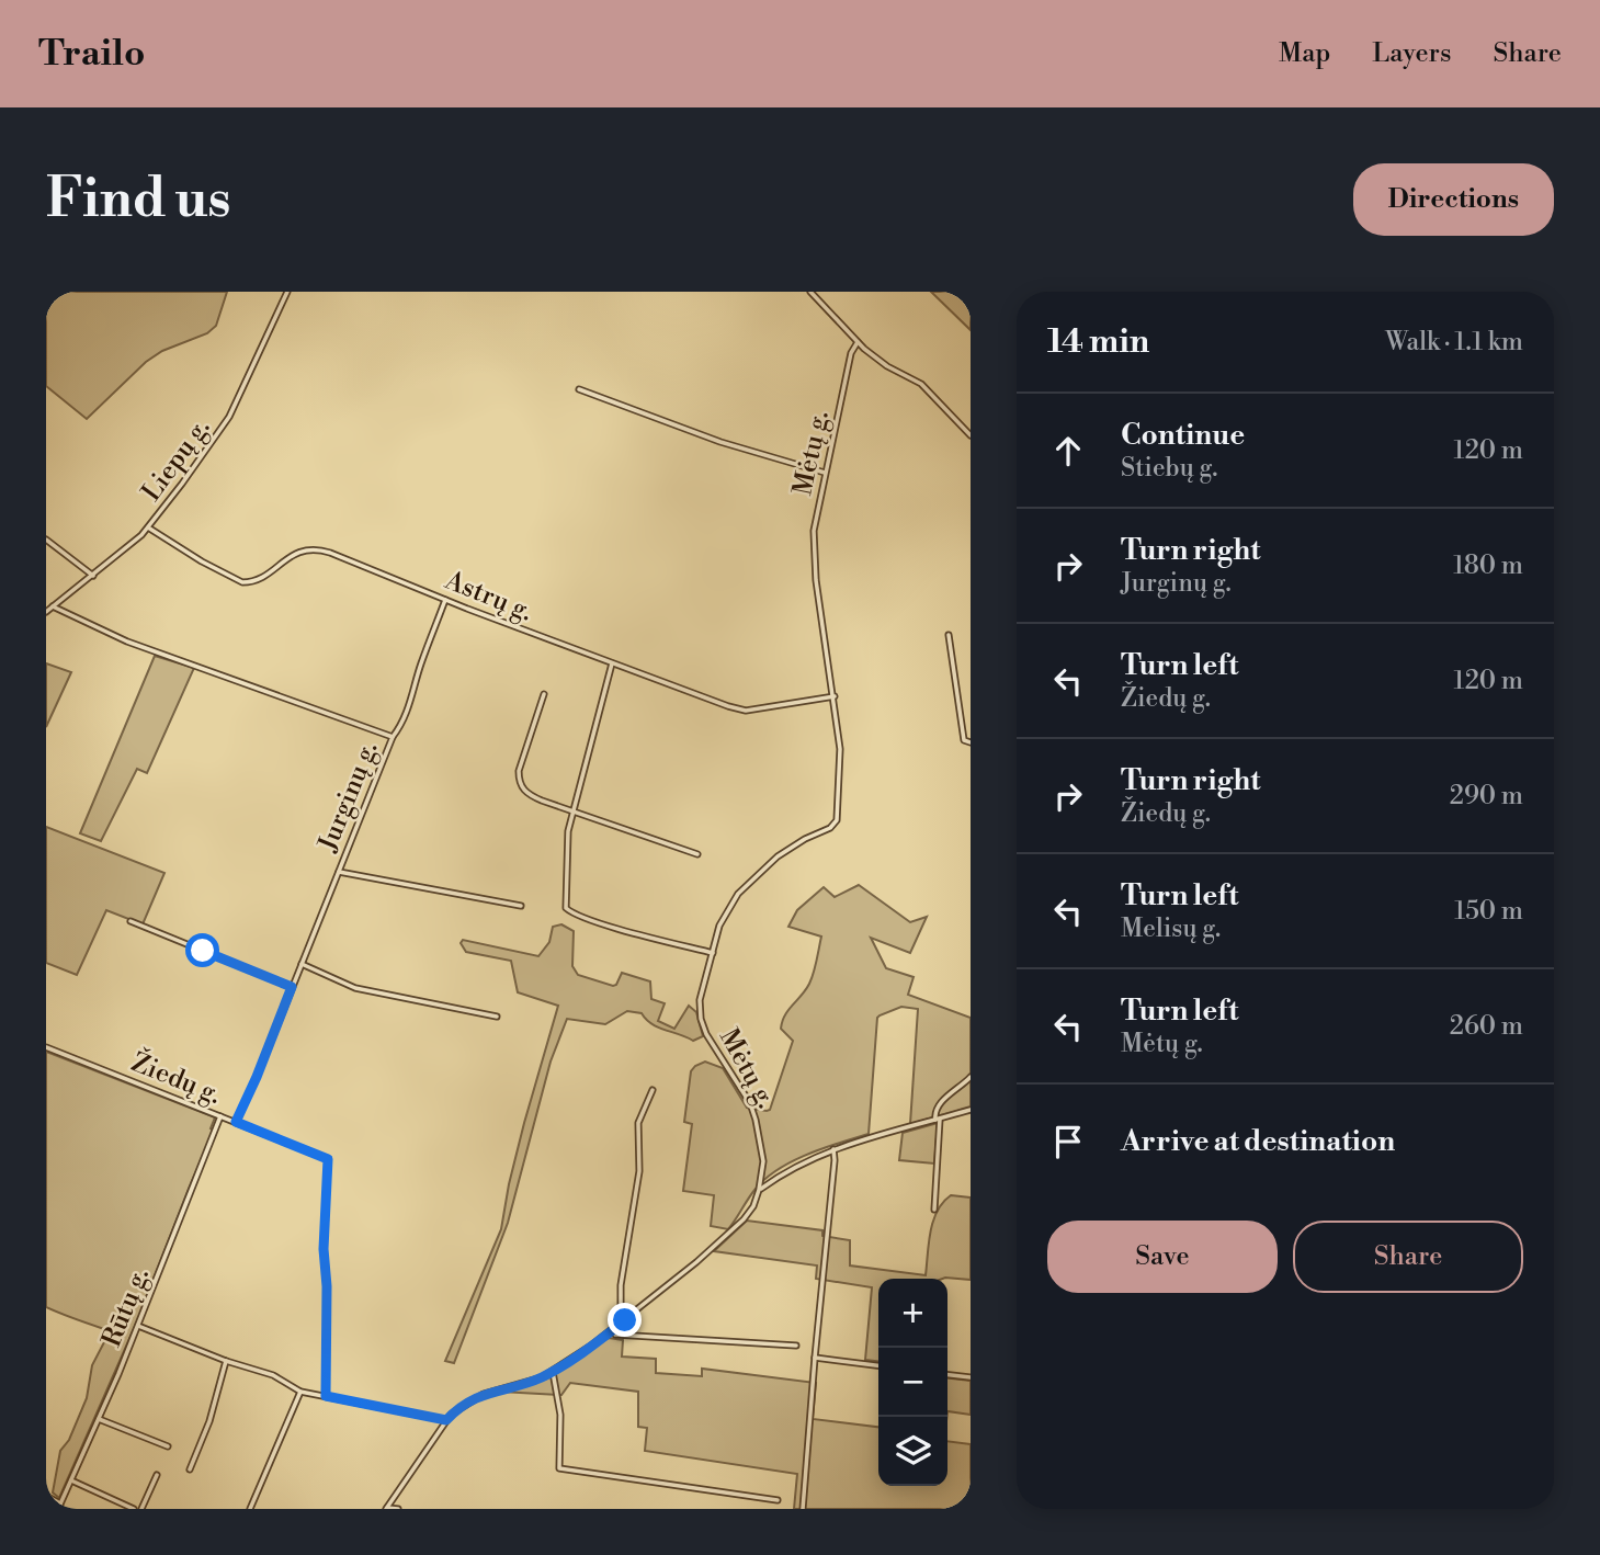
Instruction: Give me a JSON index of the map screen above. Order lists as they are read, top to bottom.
{
  "streets": {
    "street": [
      "Mėtų g.",
      "Liepų g.",
      "Astrų g.",
      "Jurginų g.",
      "Žiedų g.",
      "Rūtų g."
    ]
  },
  "crossings": [
    ["Mėtų g.", "Astrų g."],
    ["Liepų g.", "Astrų g."],
    ["Liepų g.", "Jurginų g."],
    ["Jurginų g.", "Žiedų g."],
    ["Žiedų g.", "Rūtų g."]
  ],
  "page": {
    "header": "Trailo",
    "nav": ["Map", "Layers", "Share"],
    "buttons": [
      "Directions",
      ["Save", "Share"]
    ],
    "title": "Find us",
    "heading": ["14 min", "Walk · 1.1 km"],
    "list": [
      ["Continue", "Stiebų g.", "120 m"],
      ["Turn right", "Jurginų g.", "180 m"],
      ["Turn left", "Žiedų g.", "120 m"],
      ["Turn right", "Žiedų g.", "290 m"],
      ["Turn left", "Melisų g.", "150 m"],
      ["Turn left", "Mėtų g.", "260 m"],
      "Arrive at destination"
    ],
    "map_buttons": ["+", "−"]
  }
}
